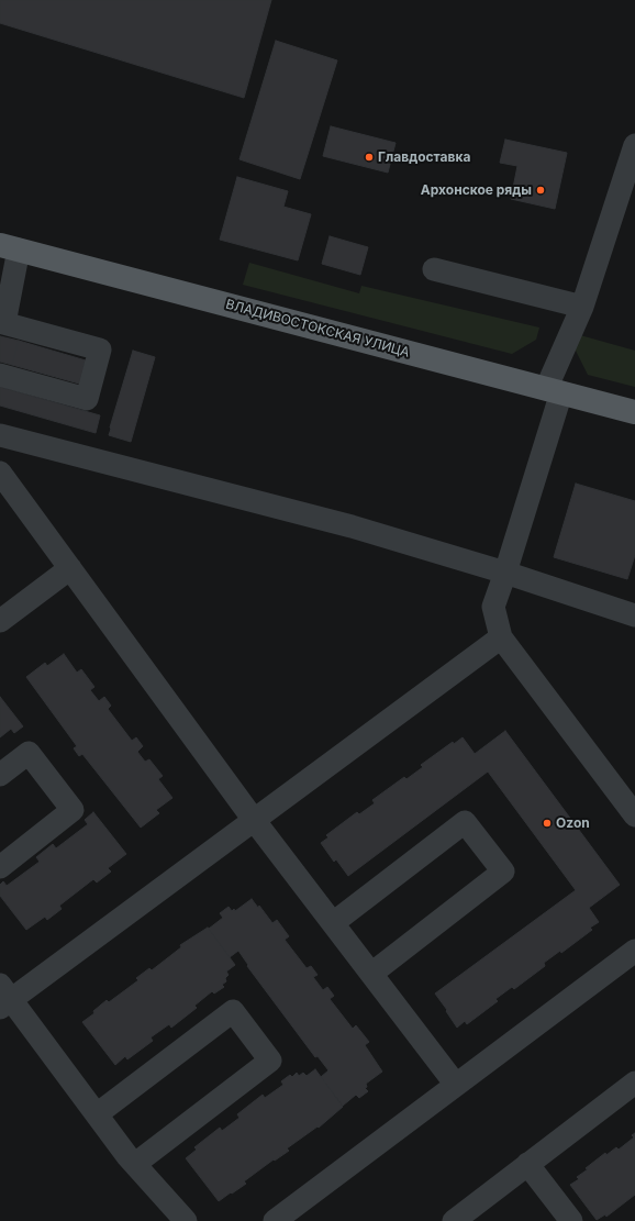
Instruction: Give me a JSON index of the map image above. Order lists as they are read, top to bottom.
{
  "streets": {
    "main road": ["ВЛАДИВОСТОКСКАЯ УЛИЦА"]
  },
  "places": ["Главдоставка", "Архонское ряды", "Ozon"]
}
